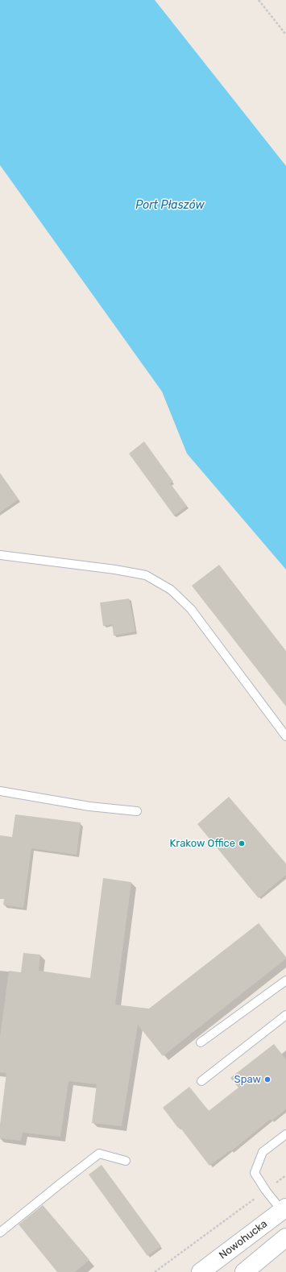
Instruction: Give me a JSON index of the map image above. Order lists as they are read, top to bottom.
{
  "streets": {
    "main road": ["Nowohucka"]
  },
  "water": ["Port Płaszów"],
  "places": ["Krakow Office", "Spaw"]
}
